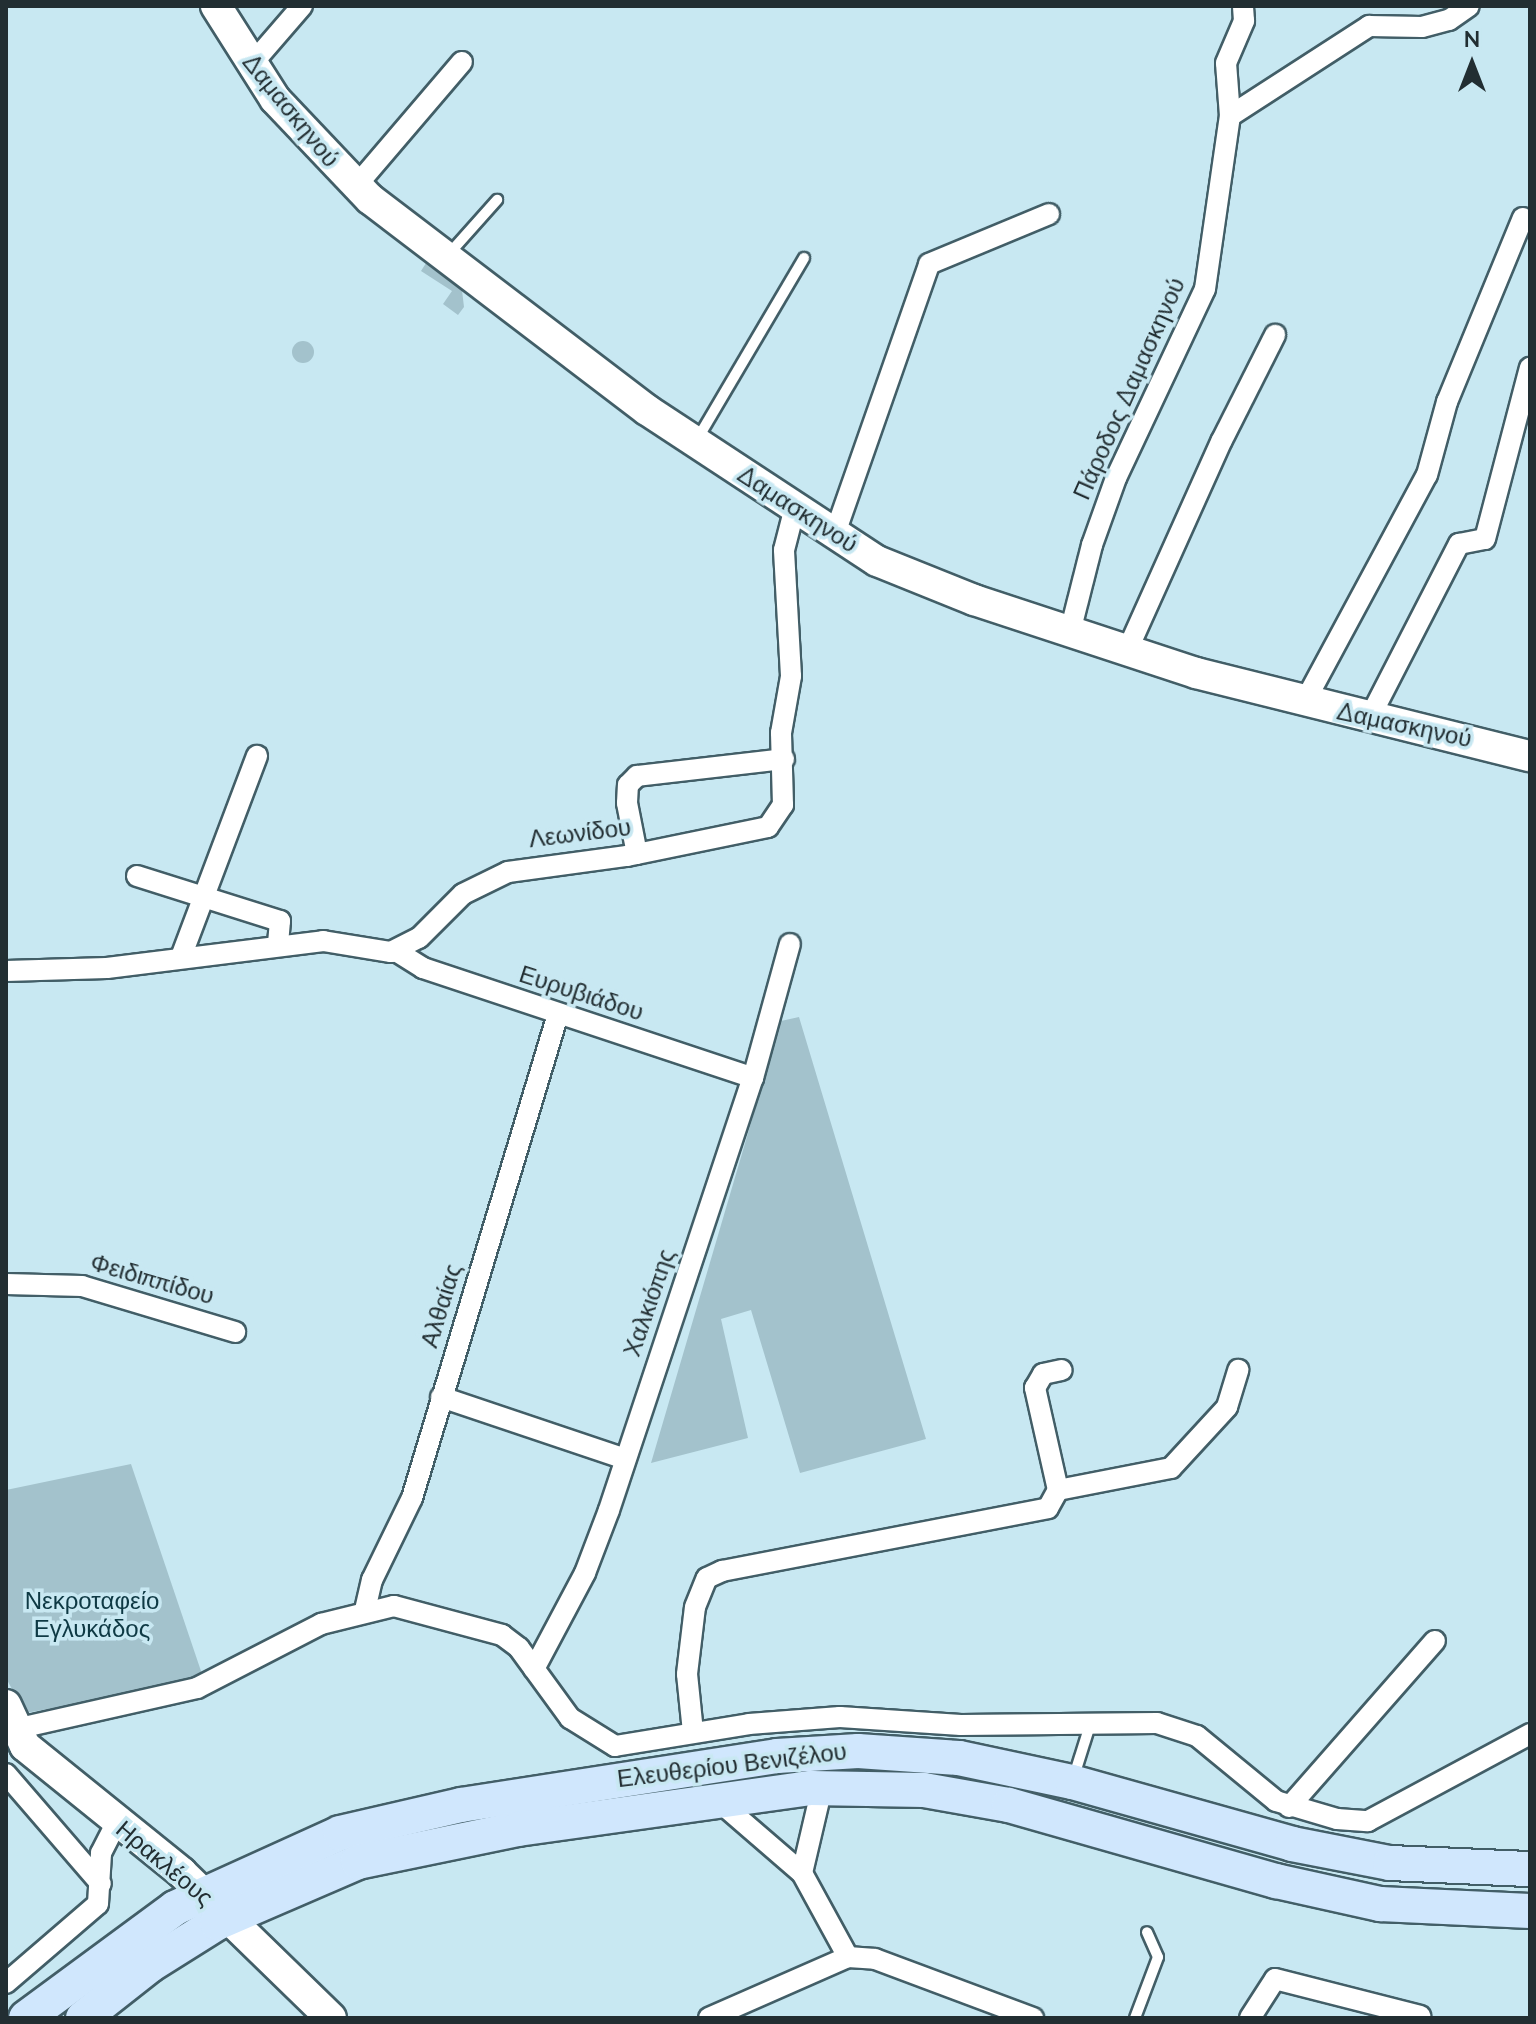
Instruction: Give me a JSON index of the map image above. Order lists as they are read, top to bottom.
{
  "streets": {
    "main road": ["Δαμασκηνού", "Ελευθερίου Βενιζέλου", "Ηρακλέους"],
    "street": [
      "Πάροδος Δαμασκηνού",
      "Λεωνίδου",
      "Ευρυβιάδου",
      "Φειδιππίδου",
      "Χαλκιόπης",
      "Αλθαίας"
    ]
  },
  "crossings": [
    ["Δαμασκηνού", "Πάροδος Δαμασκηνού"],
    ["Δαμασκηνού", "Λεωνίδου"],
    ["Λεωνίδου", "Ευρυβιάδου"],
    ["Ευρυβιάδου", "Χαλκιόπης"],
    ["Ευρυβιάδου", "Αλθαίας"],
    ["Ελευθερίου Βενιζέλου", "Ηρακλέους"]
  ],
  "parks": ["Νεκροταφείο Εγλυκάδος"],
  "north": "top"
}
